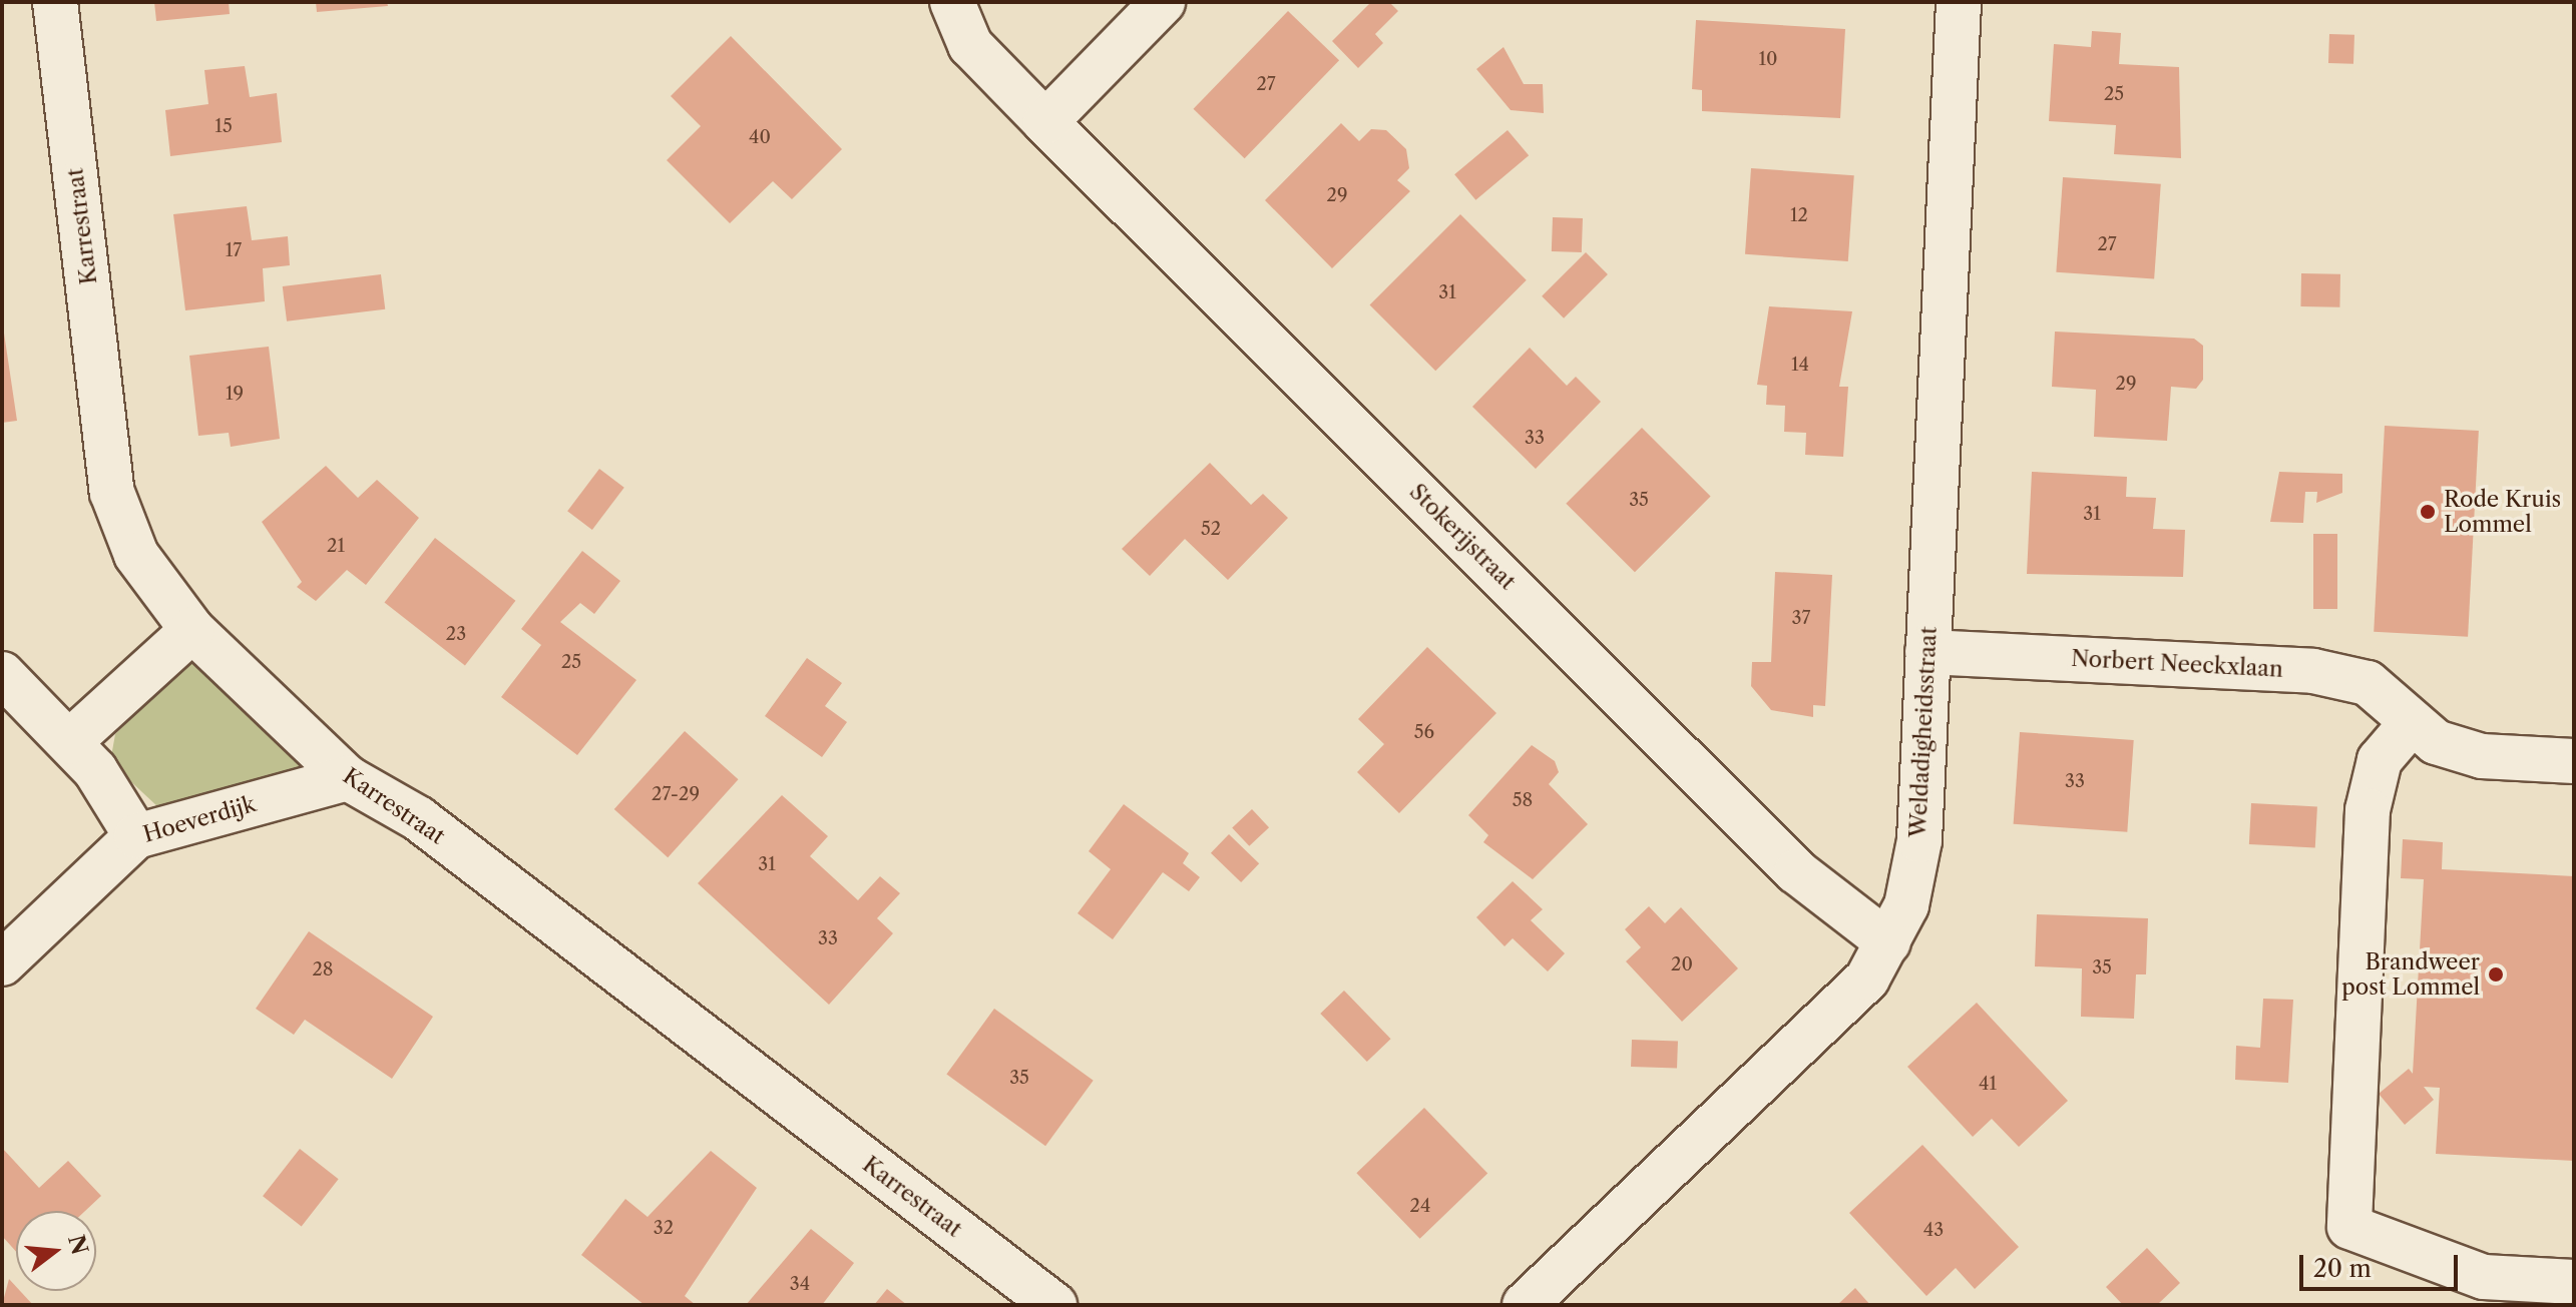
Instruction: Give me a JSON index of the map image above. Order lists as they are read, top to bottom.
{
  "streets": {
    "street": [
      "Karrestraat",
      "Stokerijstraat",
      "Norbert Neeckxlaan",
      "Weldadigheidsstraat",
      "Hoeverdijk"
    ]
  },
  "crossings": [
    ["Karrestraat", "Hoeverdijk"],
    ["Stokerijstraat", "Weldadigheidsstraat"],
    ["Norbert Neeckxlaan", "Weldadigheidsstraat"]
  ],
  "places": ["Rode Kruis Lommel", "Brandweer post Lommel"],
  "house_numbers": [
    "10",
    "27",
    "25",
    "15",
    "40",
    "29",
    "12",
    "27",
    "17",
    "31",
    "14",
    "29",
    "19",
    "33",
    "35",
    "31",
    "52",
    "21",
    "37",
    "23",
    "25",
    "56",
    "33",
    "27-29",
    "58",
    "31",
    "33",
    "20",
    "35",
    "28",
    "35",
    "41",
    "24",
    "32",
    "43",
    "34"
  ],
  "scale_bar": "20 m",
  "north": "right"
}
